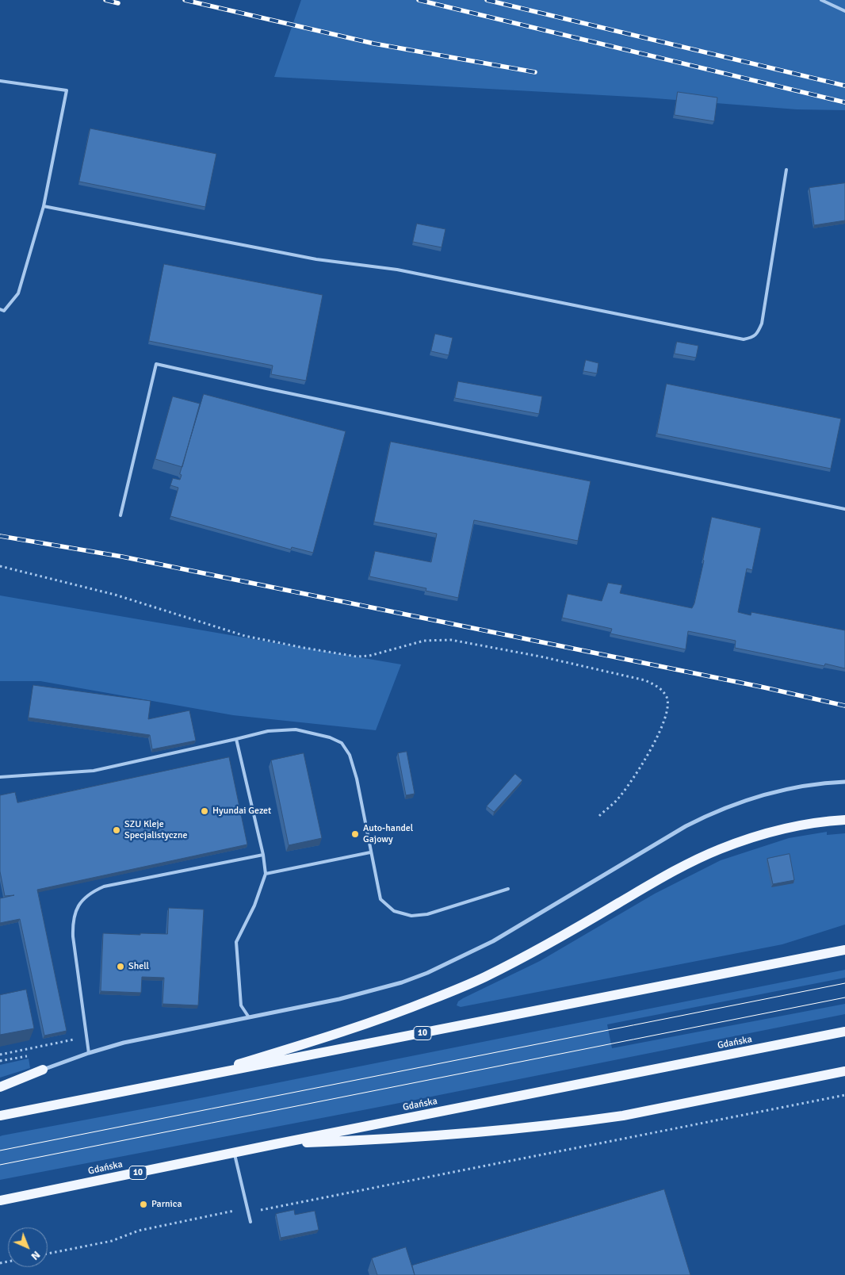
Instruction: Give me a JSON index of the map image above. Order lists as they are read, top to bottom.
{
  "streets": {
    "main road": ["10", "Gdańska"]
  },
  "places": [
    "Hyundai Gezet",
    "SZU Kleje Specjalistyczne",
    "Auto-handel Gajowy",
    "Shell",
    "Parnica"
  ],
  "north": "bottom right"
}
